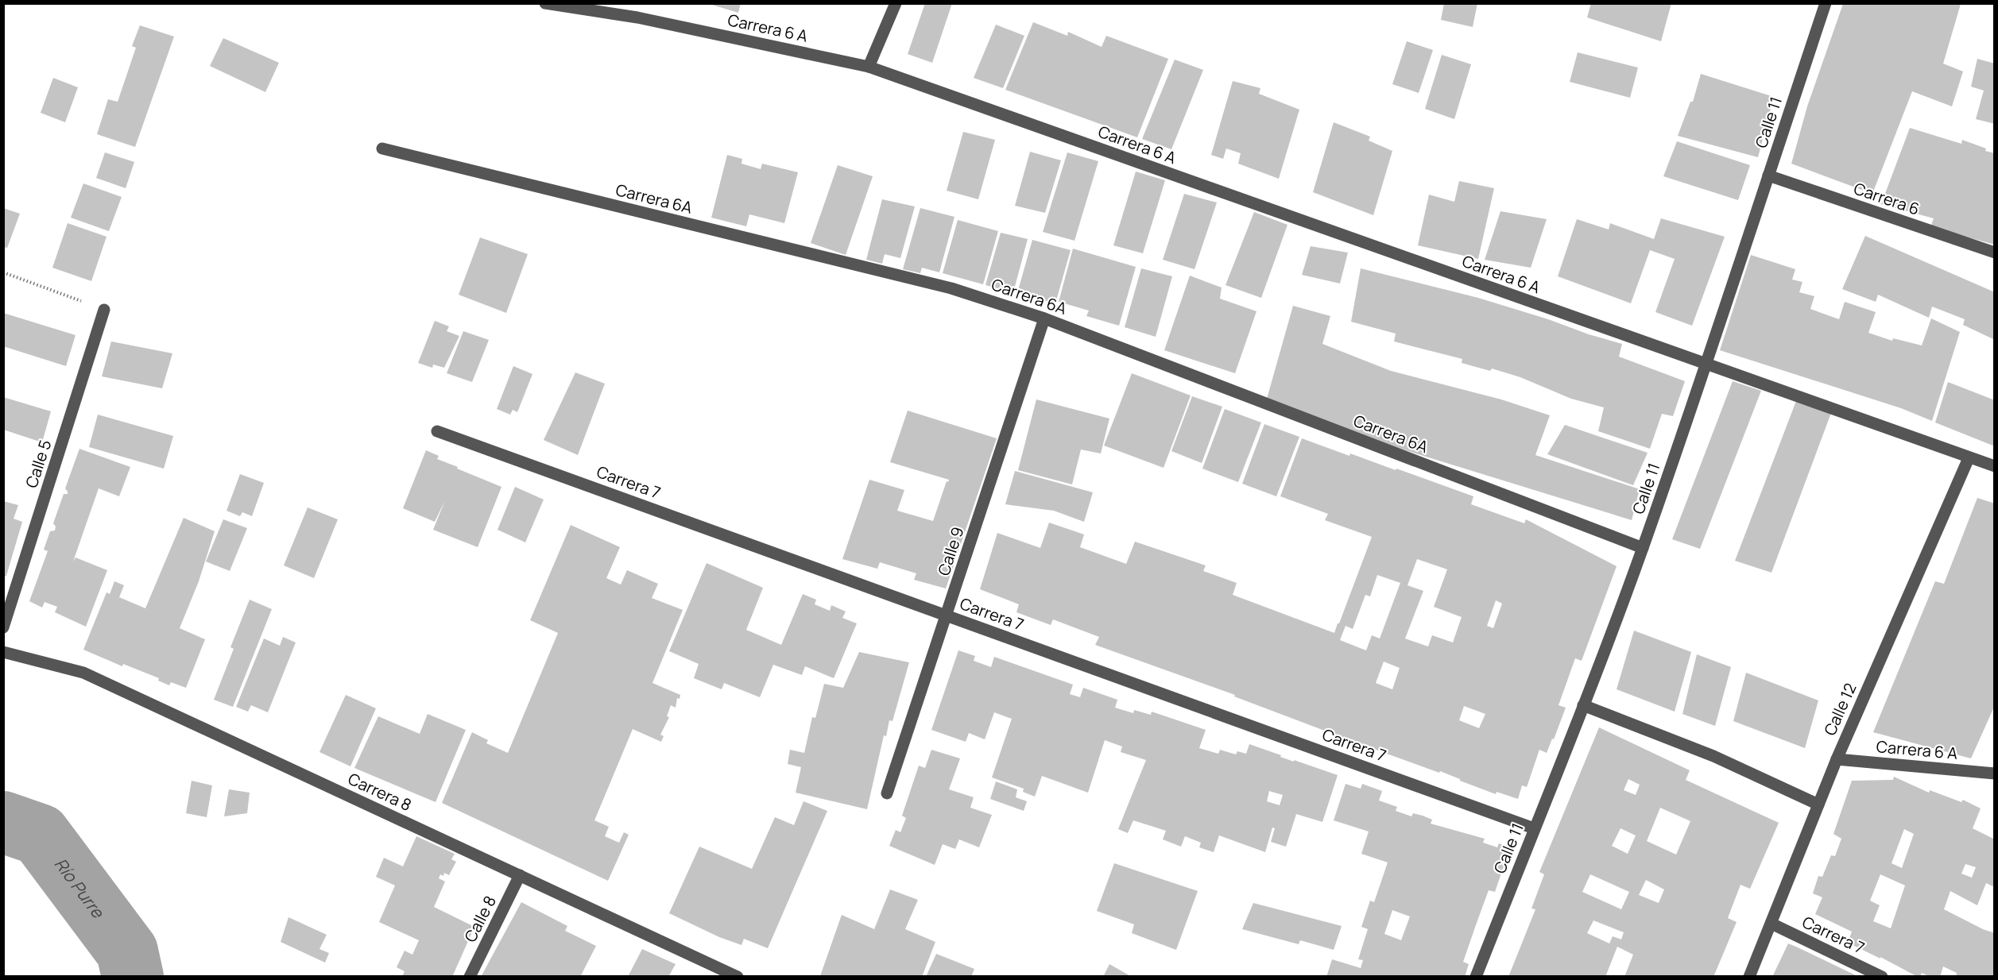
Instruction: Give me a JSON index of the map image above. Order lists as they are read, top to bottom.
{
  "streets": {
    "street": [
      "Carrera 6 A",
      "Calle 11",
      "Carrera 6A",
      "Carrera 6",
      "Calle 5",
      "Carrera 7",
      "Calle 9",
      "Calle 12",
      "Carrera 8",
      "Calle 8"
    ]
  },
  "crossings": [
    ["Carrera 6 A", "Calle 11"],
    ["Carrera 6 A", "Calle 12"],
    ["Calle 11", "Carrera 6A"],
    ["Calle 11", "Carrera 6"],
    ["Calle 11", "Carrera 7"],
    ["Carrera 6A", "Calle 9"],
    ["Carrera 7", "Calle 9"],
    ["Carrera 7", "Calle 12"],
    ["Carrera 8", "Calle 8"]
  ],
  "water": ["Río Purre"]
}
